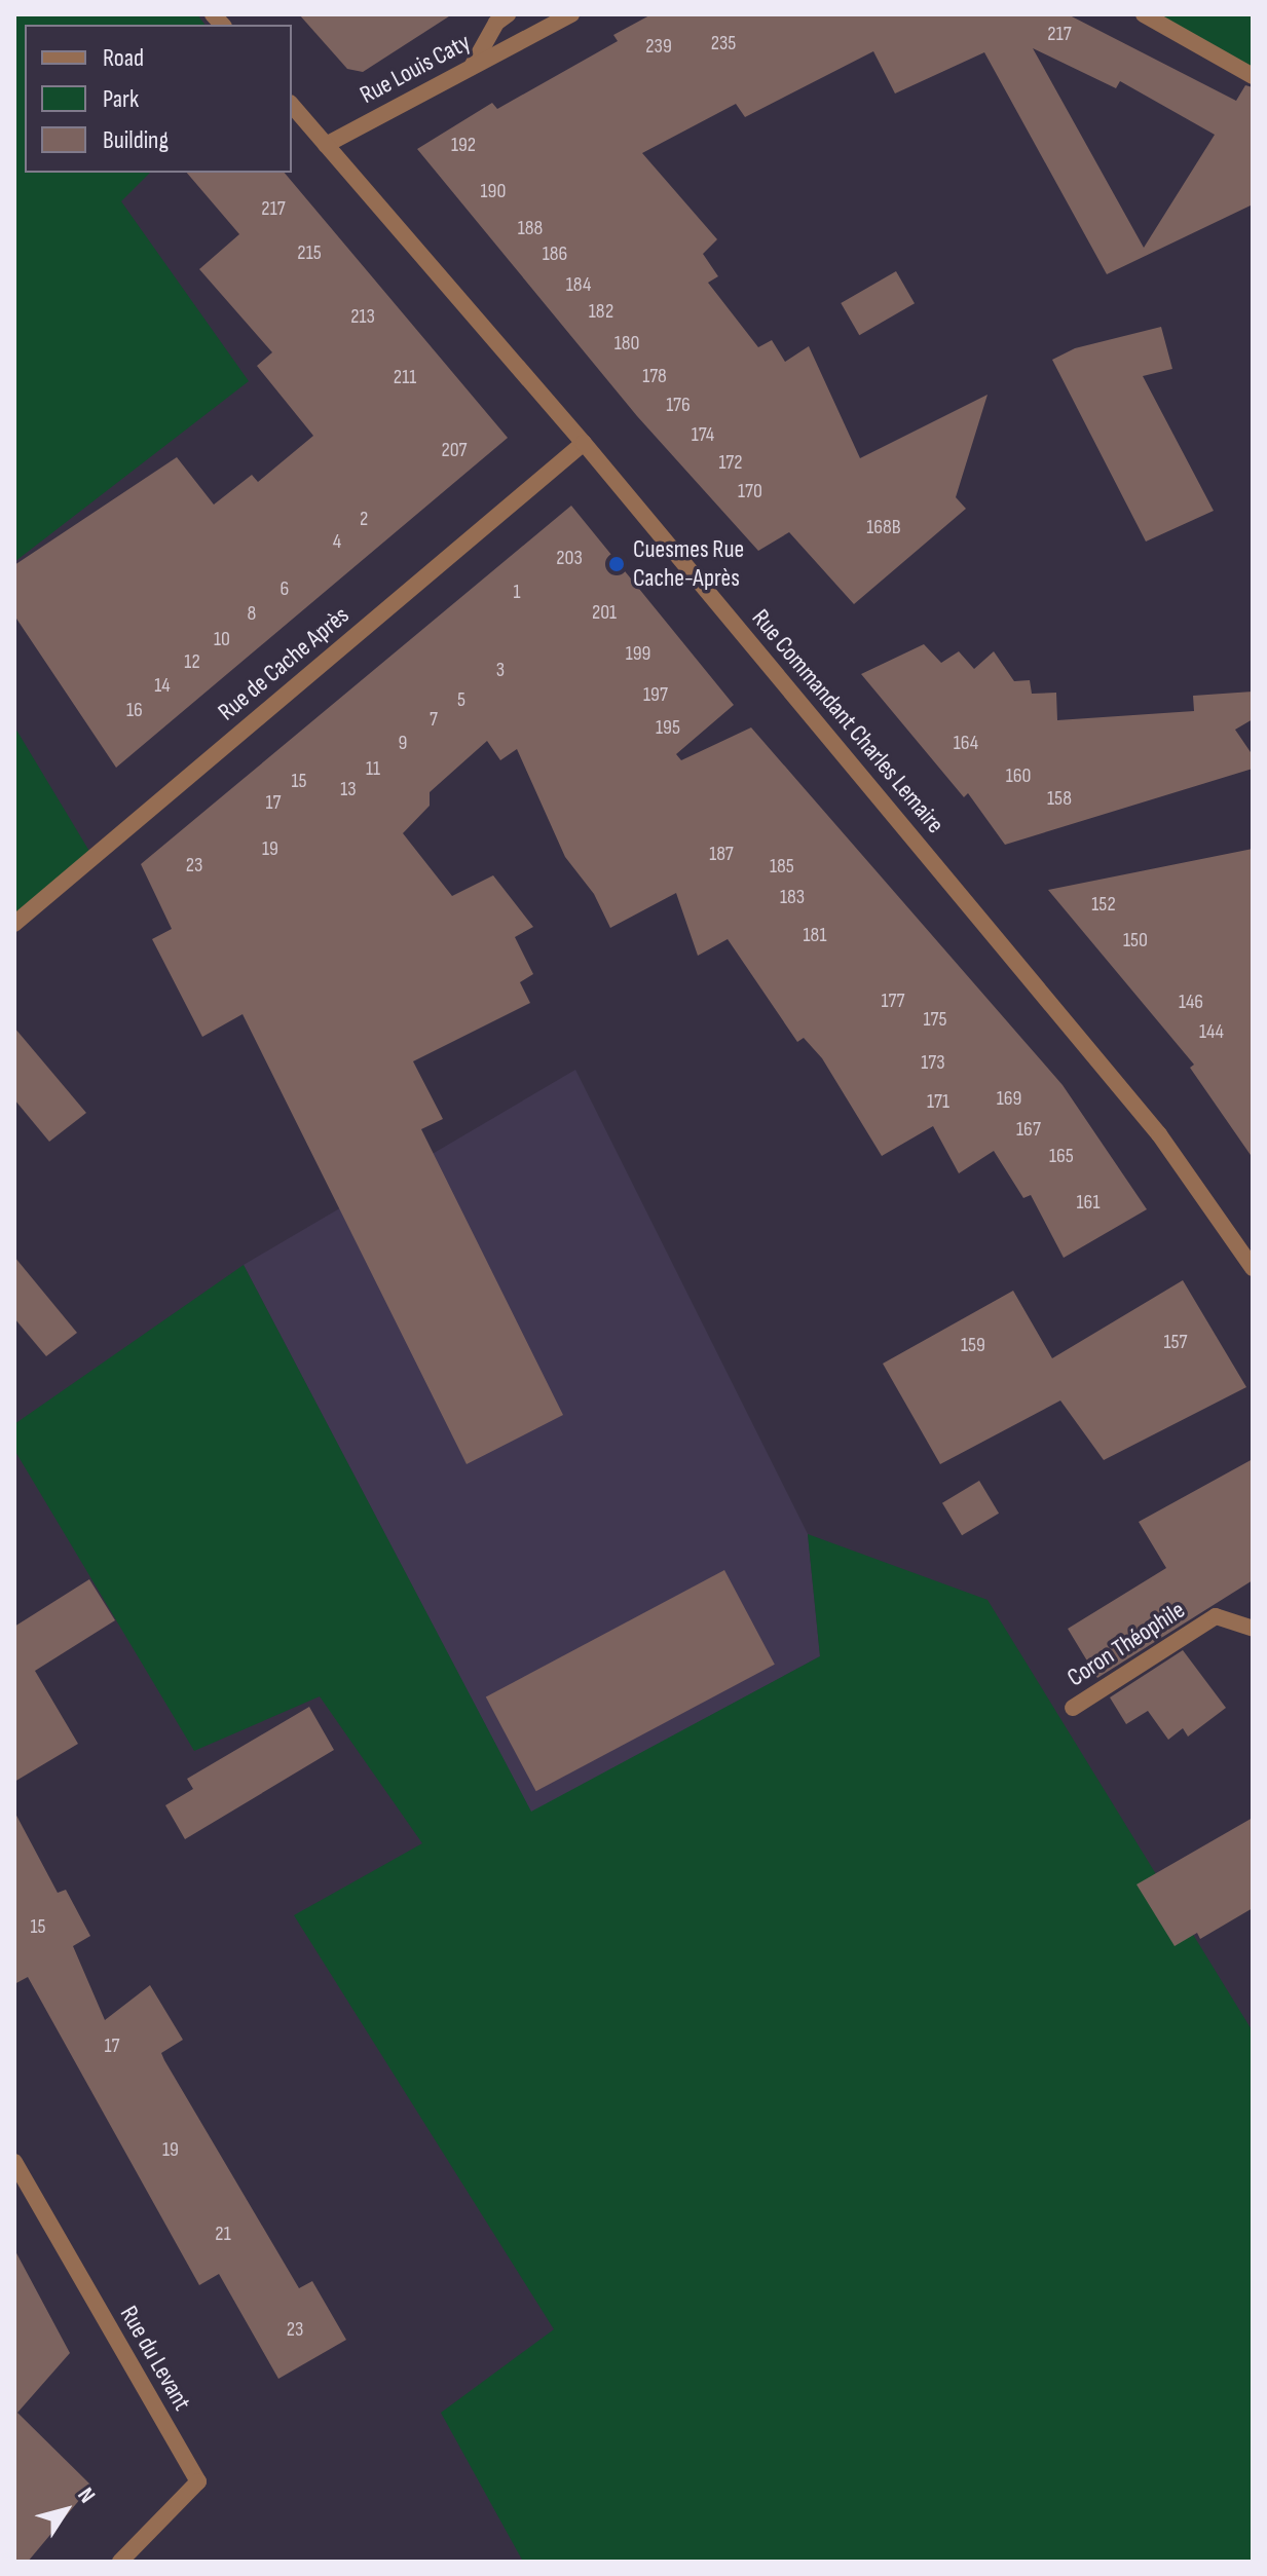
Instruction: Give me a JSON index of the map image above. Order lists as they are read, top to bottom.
{
  "streets": {
    "street": [
      "Rue Louis Caty",
      "Rue de Cache Après",
      "Rue Commandant Charles Lemaire",
      "Coron Théophile",
      "Rue du Levant"
    ]
  },
  "crossings": [
    ["Rue Louis Caty", "Rue Commandant Charles Lemaire"],
    ["Rue de Cache Après", "Rue Commandant Charles Lemaire"]
  ],
  "places": ["Cuesmes Rue Cache-Après"],
  "house_numbers": [
    "217",
    "235",
    "239",
    "192",
    "190",
    "217",
    "188",
    "215",
    "186",
    "184",
    "182",
    "213",
    "180",
    "178",
    "211",
    "176",
    "174",
    "207",
    "172",
    "170",
    "2",
    "168B",
    "4",
    "203",
    "6",
    "1",
    "201",
    "8",
    "10",
    "199",
    "12",
    "3",
    "14",
    "197",
    "5",
    "16",
    "7",
    "195",
    "9",
    "164",
    "11",
    "160",
    "15",
    "13",
    "158",
    "17",
    "19",
    "187",
    "23",
    "185",
    "183",
    "152",
    "181",
    "150",
    "177",
    "146",
    "175",
    "144",
    "173",
    "169",
    "171",
    "167",
    "165",
    "161",
    "157",
    "159",
    "15",
    "17",
    "19",
    "21",
    "23"
  ],
  "legend": ["Road", "Park", "Building"],
  "north": "top right"
}
